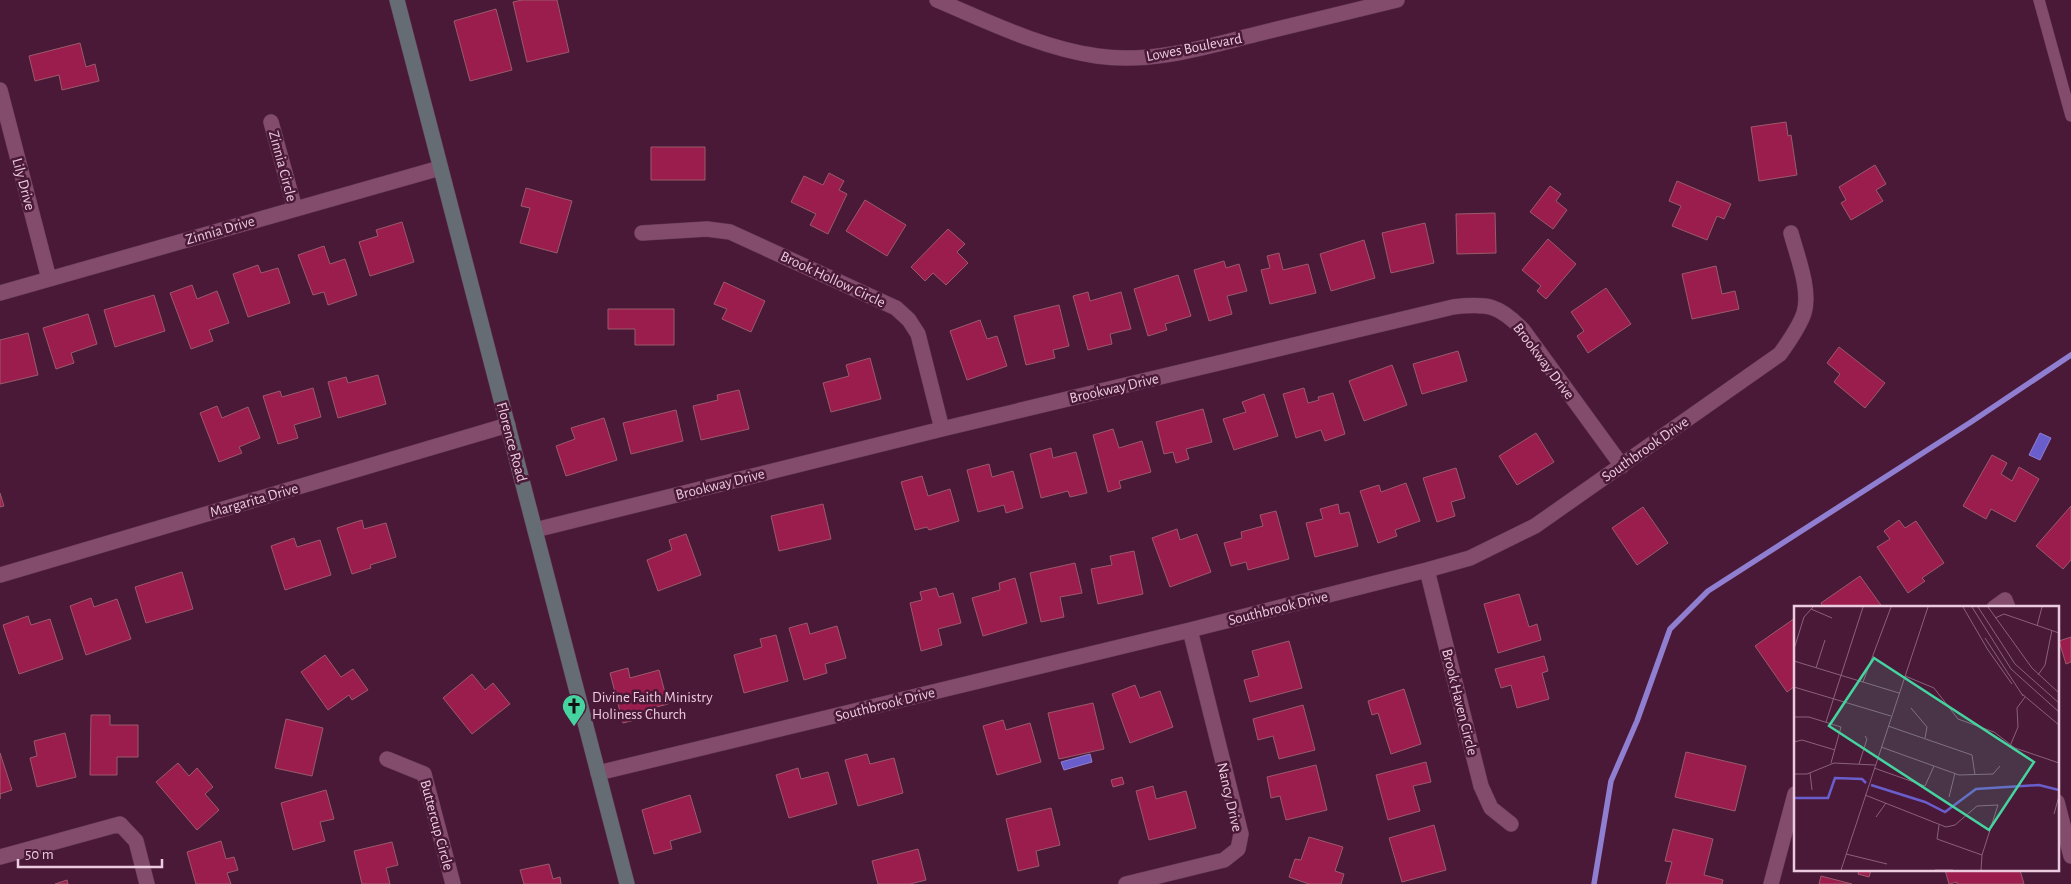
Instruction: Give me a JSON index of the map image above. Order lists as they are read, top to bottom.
{
  "streets": {
    "street": [
      "Lowes Boulevard",
      "Zinnia Circle",
      "Lily Drive",
      "Zinnia Drive",
      "Brook Hollow Circle",
      "Brookway Drive",
      "Florence Road",
      "Southbrook Drive",
      "Margarita Drive",
      "Brook Haven Circle",
      "Nancy Drive",
      "Buttercup Circle"
    ]
  },
  "crossings": [
    ["Zinnia Circle", "Zinnia Drive"],
    ["Lily Drive", "Zinnia Drive"],
    ["Zinnia Drive", "Florence Road"],
    ["Brook Hollow Circle", "Brookway Drive"],
    ["Brookway Drive", "Florence Road"],
    ["Brookway Drive", "Southbrook Drive"],
    ["Florence Road", "Southbrook Drive"],
    ["Florence Road", "Margarita Drive"],
    ["Southbrook Drive", "Brook Haven Circle"],
    ["Southbrook Drive", "Nancy Drive"]
  ],
  "places": {
    "church": ["Divine Faith Ministry Holiness Church"]
  },
  "scale_bar": "50 m"
}
